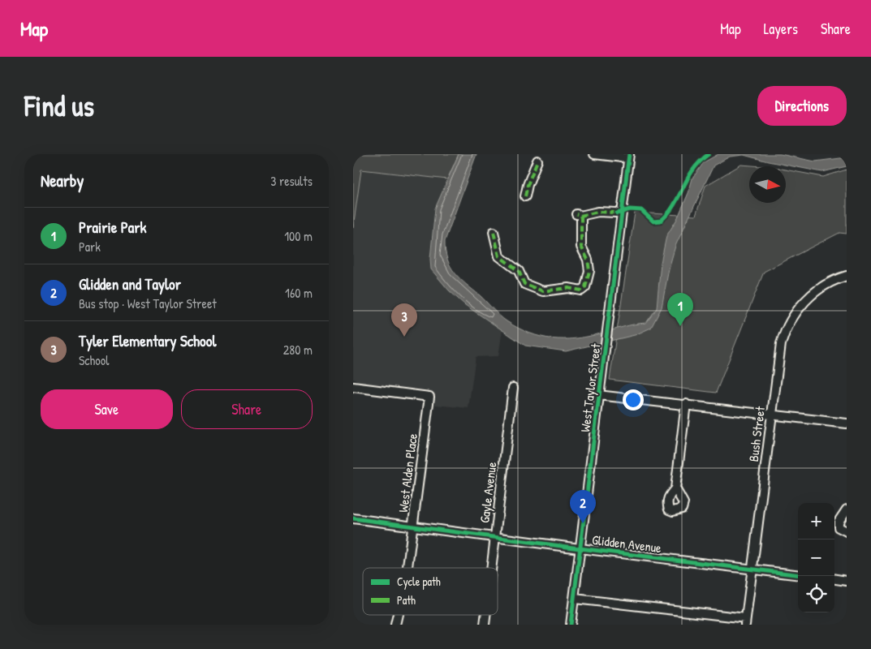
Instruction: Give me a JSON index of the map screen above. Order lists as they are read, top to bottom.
{
  "streets": {
    "street": [
      "West Taylor Street",
      "Bush Street",
      "West Alden Place",
      "Gayle Avenue",
      "Glidden Avenue"
    ]
  },
  "crossings": [
    ["West Taylor Street", "Glidden Avenue"],
    ["Bush Street", "Glidden Avenue"],
    ["West Alden Place", "Glidden Avenue"],
    ["Gayle Avenue", "Glidden Avenue"]
  ],
  "legend": ["Cycle path", "Path"],
  "north": "right",
  "page": {
    "header": "Map",
    "nav": ["Map", "Layers", "Share"],
    "buttons": [
      "Directions",
      ["Save", "Share"]
    ],
    "title": "Find us",
    "heading": ["Nearby", "3 results"],
    "list": [
      {
        "mark": "1",
        "name": "Prairie Park",
        "note": "Park",
        "value": "100 m"
      },
      {
        "mark": "2",
        "name": "Glidden and Taylor",
        "note": "Bus stop · West Taylor Street",
        "value": "160 m"
      },
      {
        "mark": "3",
        "name": "Tyler Elementary School",
        "note": "School",
        "value": "280 m"
      }
    ],
    "pins": ["1", "3", "2"],
    "map_buttons": ["+", "−"]
  }
}
